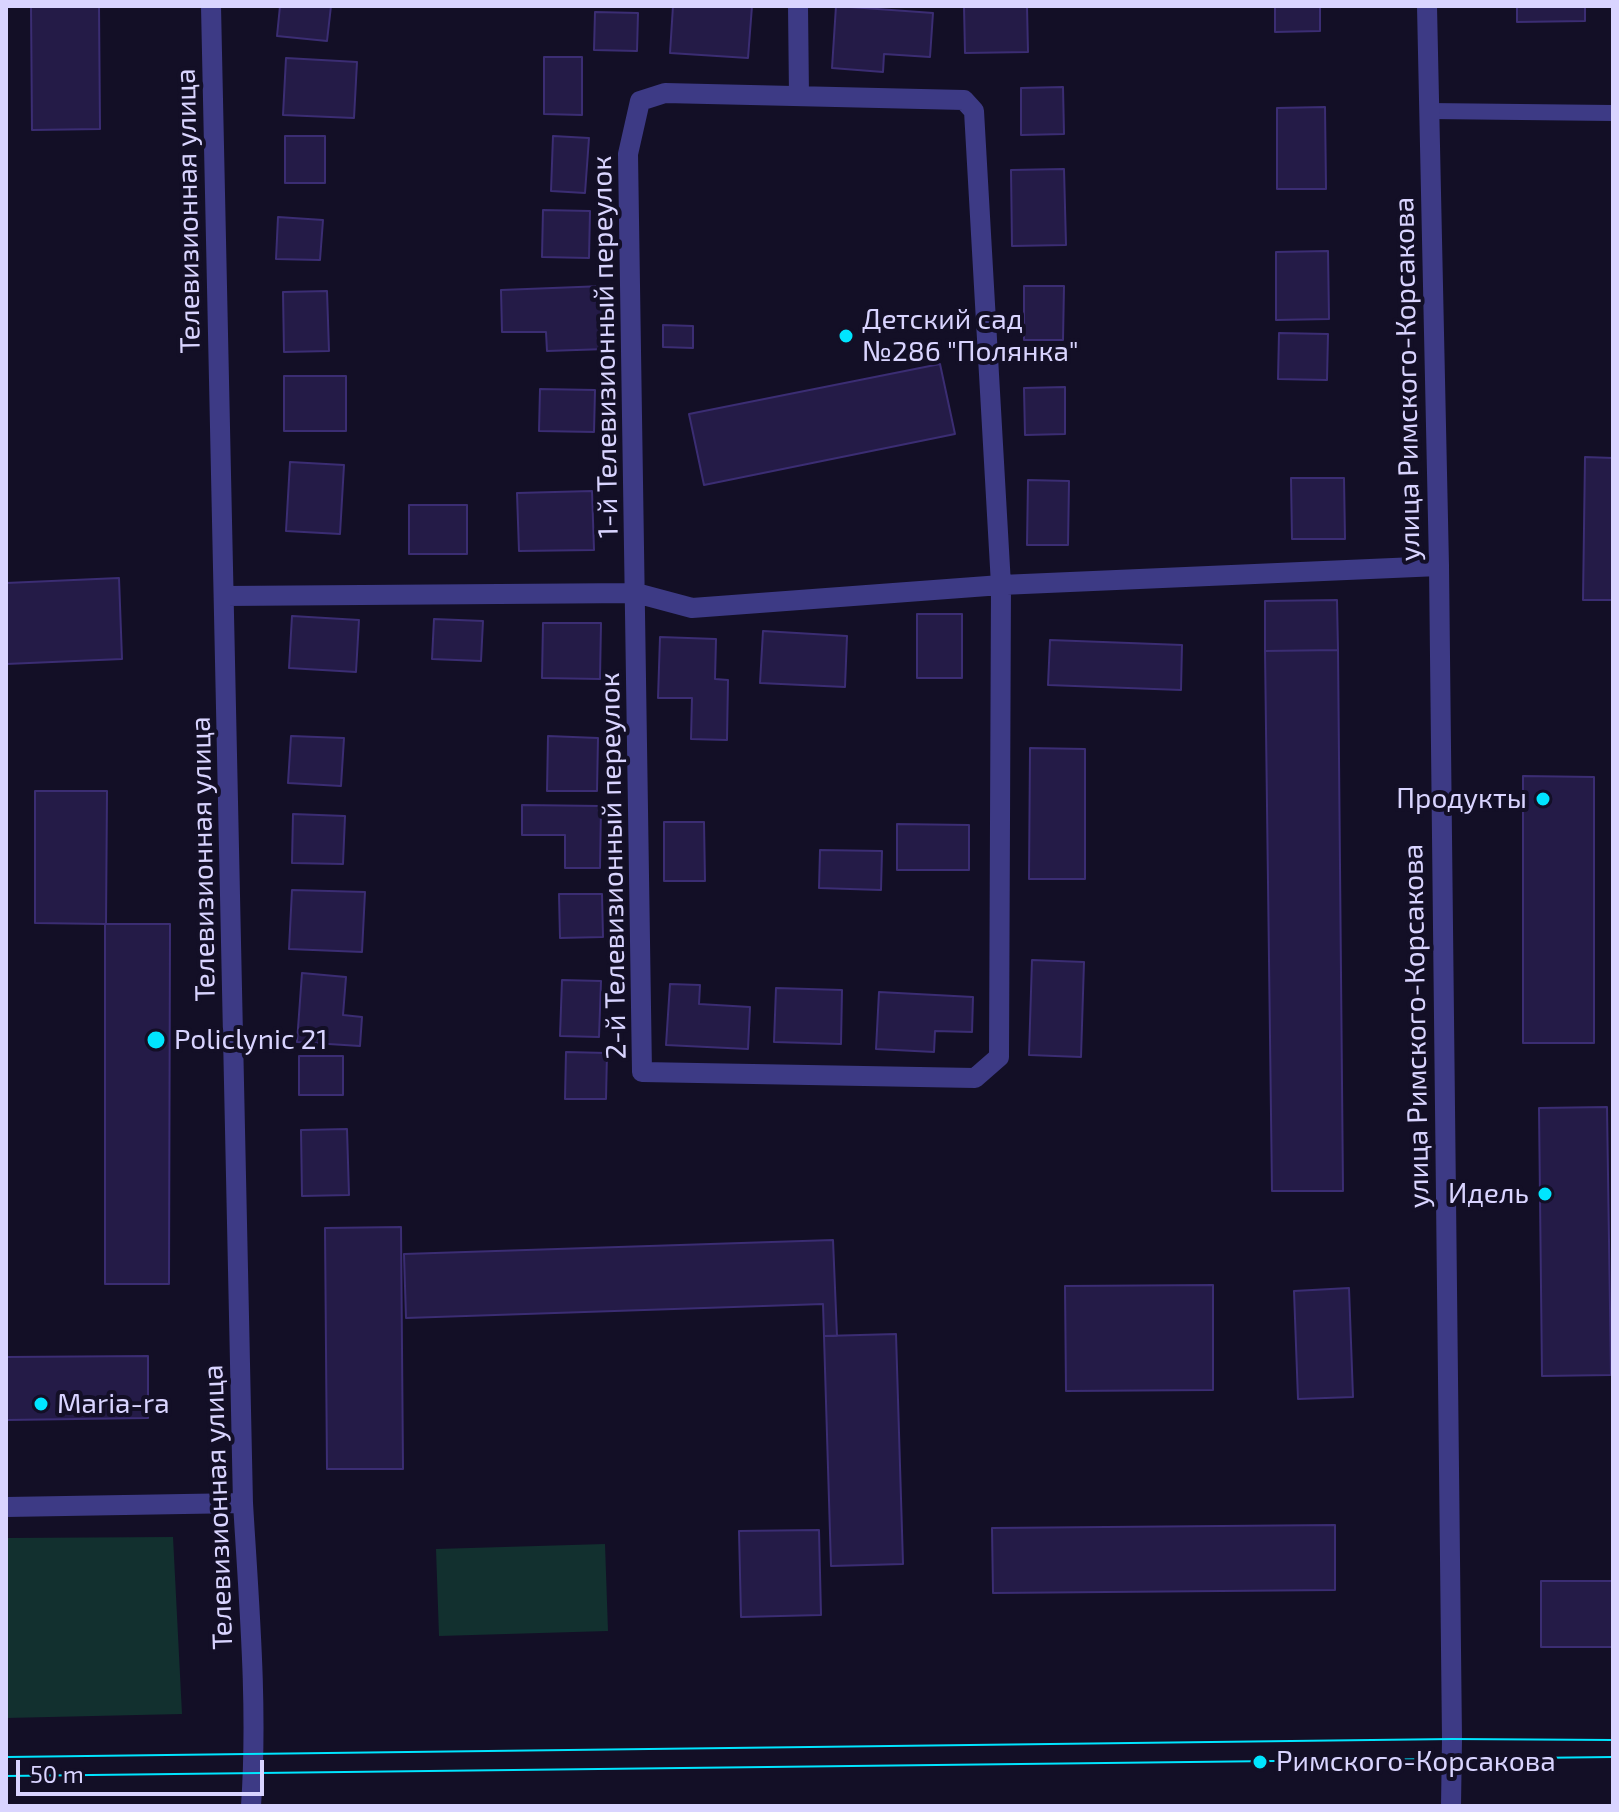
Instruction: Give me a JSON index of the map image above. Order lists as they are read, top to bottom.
{
  "streets": {
    "street": [
      "Телевизионная улица",
      "1-й Телевизионный переулок",
      "улица Римского-Корсакова",
      "2-й Телевизионный переулок"
    ]
  },
  "crossings": [
    ["1-й Телевизионный переулок", "2-й Телевизионный переулок"]
  ],
  "places": [
    "Детский сад №286 \"Полянка\"",
    "Продукты",
    "Policlynic 21",
    "Идель",
    "Maria-ra",
    "Римского-Корсакова"
  ],
  "scale_bar": "50 m"
}
